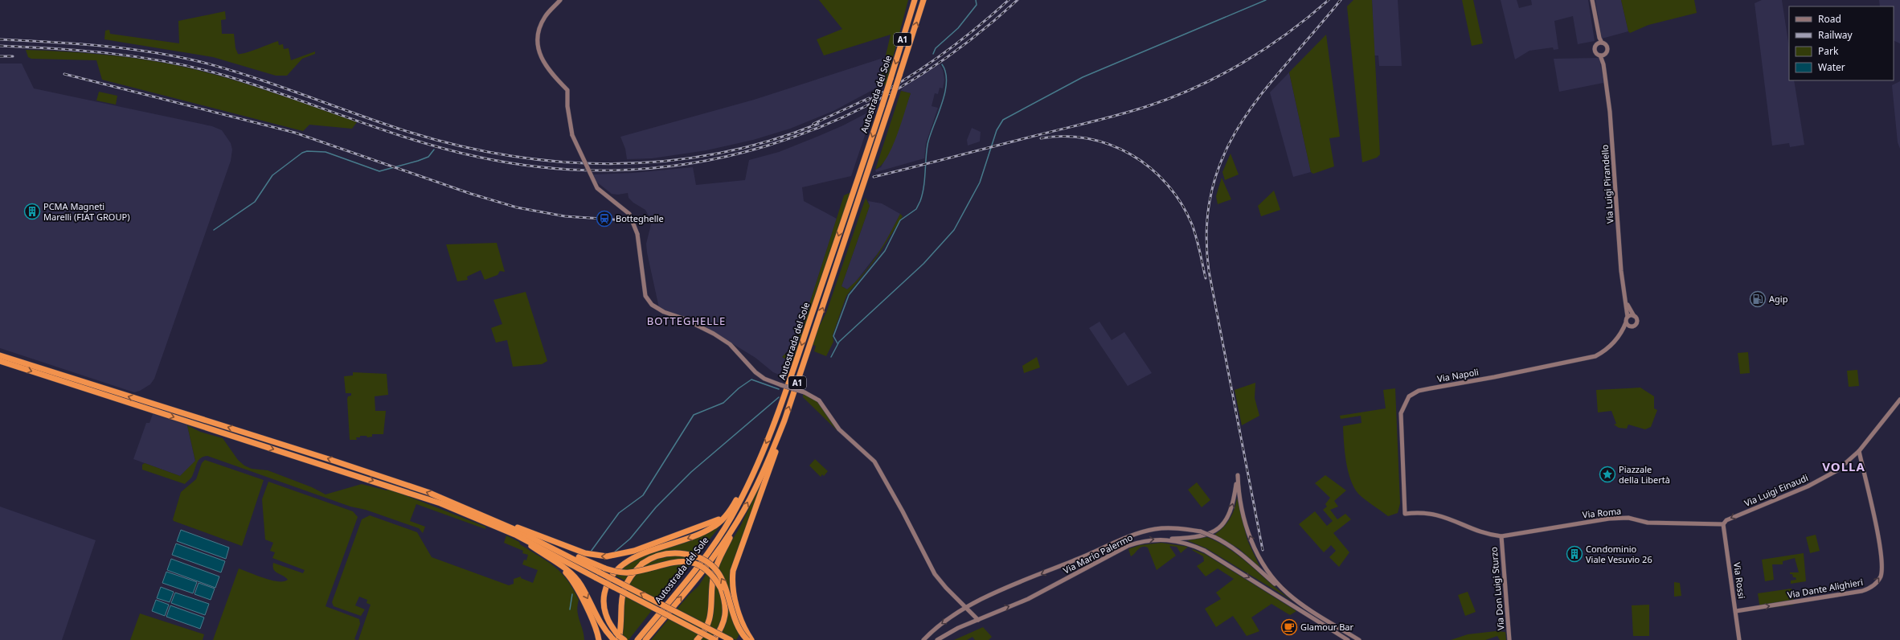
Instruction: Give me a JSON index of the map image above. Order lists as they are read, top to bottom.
{
  "streets": {
    "highway": ["A1", "Autostrada del Sole"],
    "street": [
      "Via Luigi Pirandello",
      "Via Napoli",
      "Via Luigi Einaudi",
      "Via Roma",
      "Via Mario Palermo",
      "Via Rossi",
      "Via Don Luigi Sturzo",
      "Via Dante Alighieri"
    ]
  },
  "crossings": [
    ["A1", "Autostrada del Sole"],
    ["Via Luigi Pirandello", "Via Napoli"],
    ["Via Napoli", "Via Roma"],
    ["Via Napoli", "Via Don Luigi Sturzo"],
    ["Via Luigi Einaudi", "Via Roma"],
    ["Via Luigi Einaudi", "Via Rossi"],
    ["Via Luigi Einaudi", "Via Dante Alighieri"],
    ["Via Roma", "Via Rossi"],
    ["Via Roma", "Via Don Luigi Sturzo"],
    ["Via Rossi", "Via Dante Alighieri"]
  ],
  "one_way": ["Via Luigi Einaudi"],
  "districts": ["BOTTEGHELLE", "VOLLA"],
  "places": {
    "building": ["PCMA Magneti Marelli (FIAT GROUP)", "Condominio Viale Vesuvio 26"],
    "station": ["Botteghelle"],
    "fuel station": ["Agip"],
    "place": ["Piazzale della Libertà"],
    "cafe": ["Glamour Bar"]
  },
  "legend": [
    "Road",
    "Railway",
    "Park",
    "Water"
  ]
}
